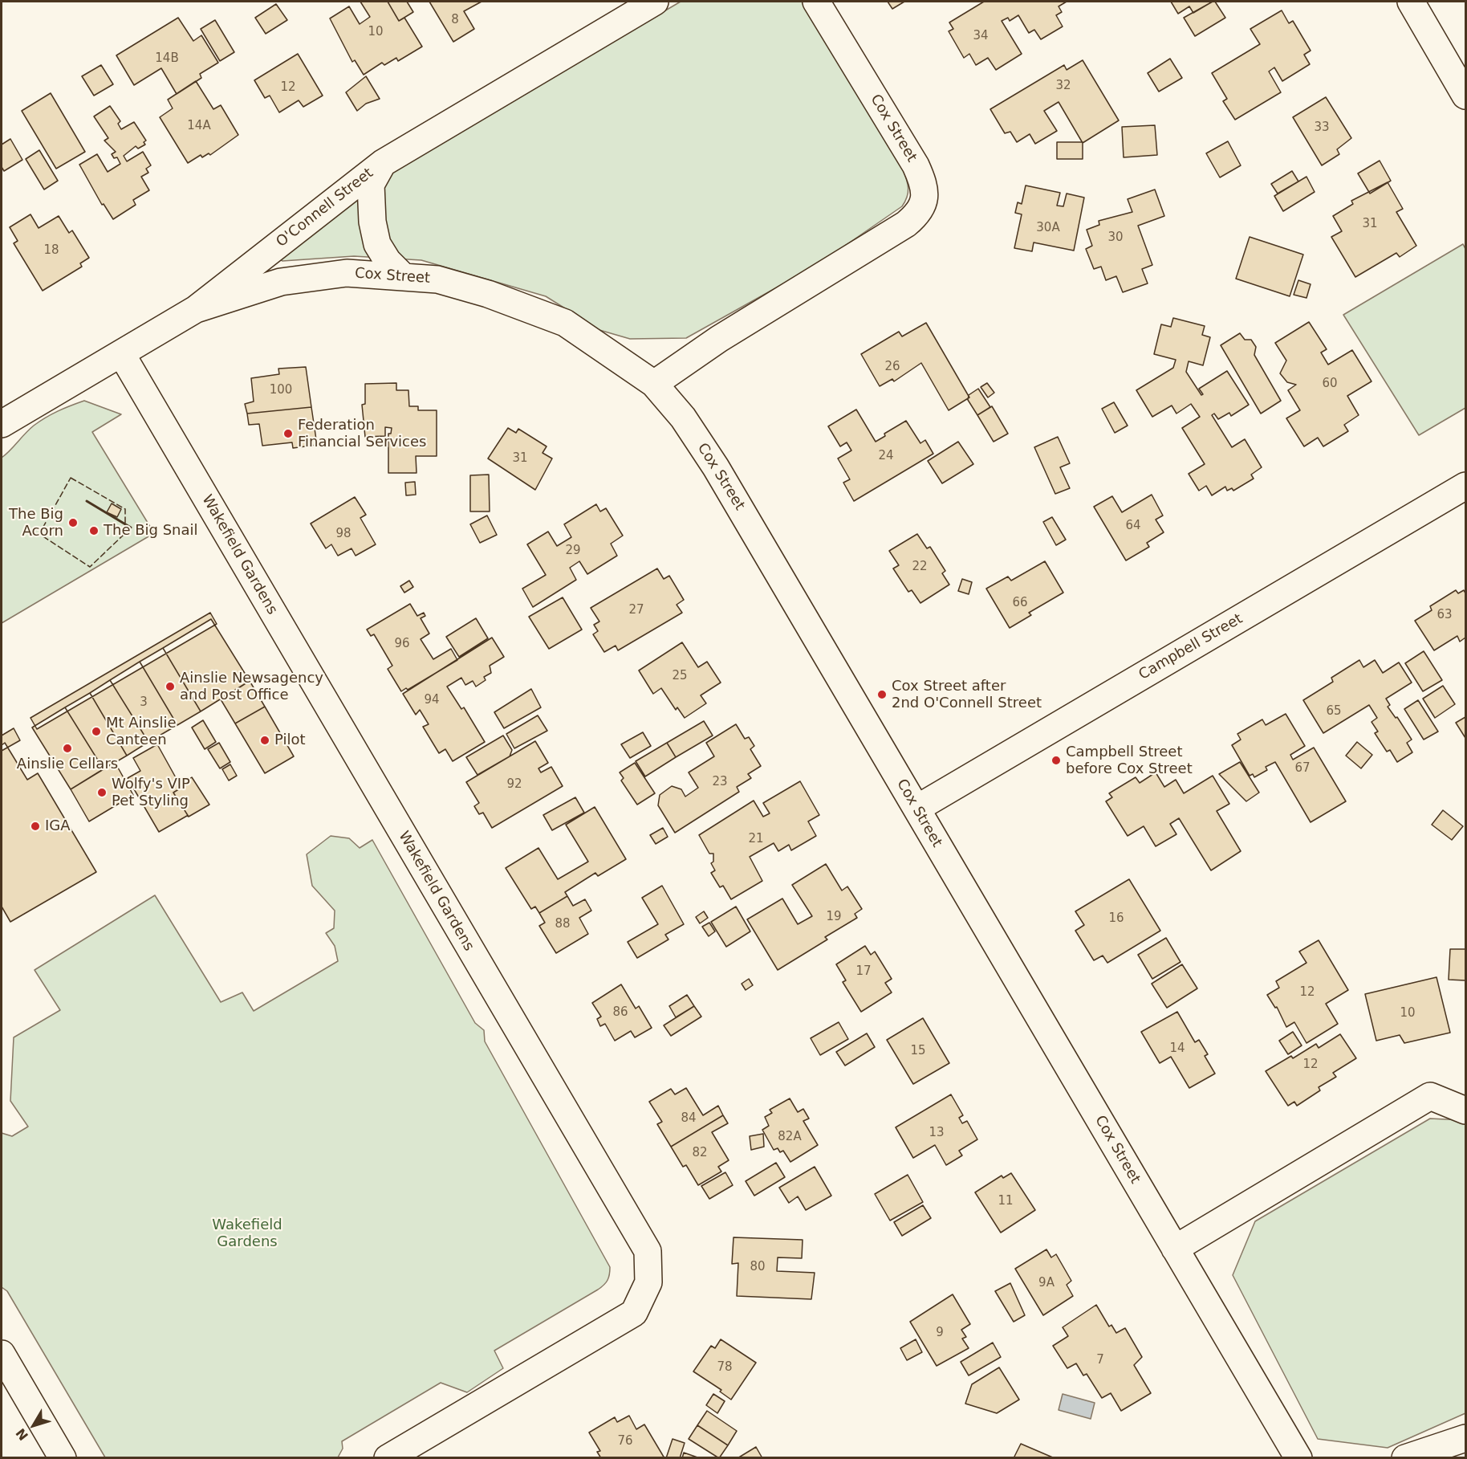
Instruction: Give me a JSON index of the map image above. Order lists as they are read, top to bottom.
{
  "streets": {
    "street": [
      "Cox Street",
      "O'Connell Street",
      "Wakefield Gardens",
      "Campbell Street"
    ]
  },
  "crossings": [
    ["Cox Street", "O'Connell Street"],
    ["Cox Street", "Campbell Street"],
    ["O'Connell Street", "Wakefield Gardens"]
  ],
  "parks": ["Wakefield Gardens"],
  "places": [
    "Federation Financial Services",
    "The Big Acorn",
    "The Big Snail",
    "Ainslie Newsagency and Post Office",
    "Cox Street after 2nd O'Connell Street",
    "Mt Ainslie Canteen",
    "Pilot",
    "Ainslie Cellars",
    "Campbell Street before Cox Street",
    "Wolfy's VIP Pet Styling",
    "IGA"
  ],
  "house_numbers": [
    "8",
    "10",
    "34",
    "14B",
    "32",
    "12",
    "14A",
    "33",
    "31",
    "30A",
    "30",
    "18",
    "26",
    "60",
    "100",
    "24",
    "31",
    "64",
    "98",
    "29",
    "22",
    "66",
    "27",
    "63",
    "96",
    "25",
    "94",
    "3",
    "65",
    "67",
    "23",
    "92",
    "21",
    "19",
    "16",
    "88",
    "17",
    "12",
    "86",
    "10",
    "14",
    "15",
    "12",
    "84",
    "13",
    "82A",
    "82",
    "11",
    "80",
    "9A",
    "9",
    "7",
    "78",
    "76"
  ],
  "north": "bottom left"
}
